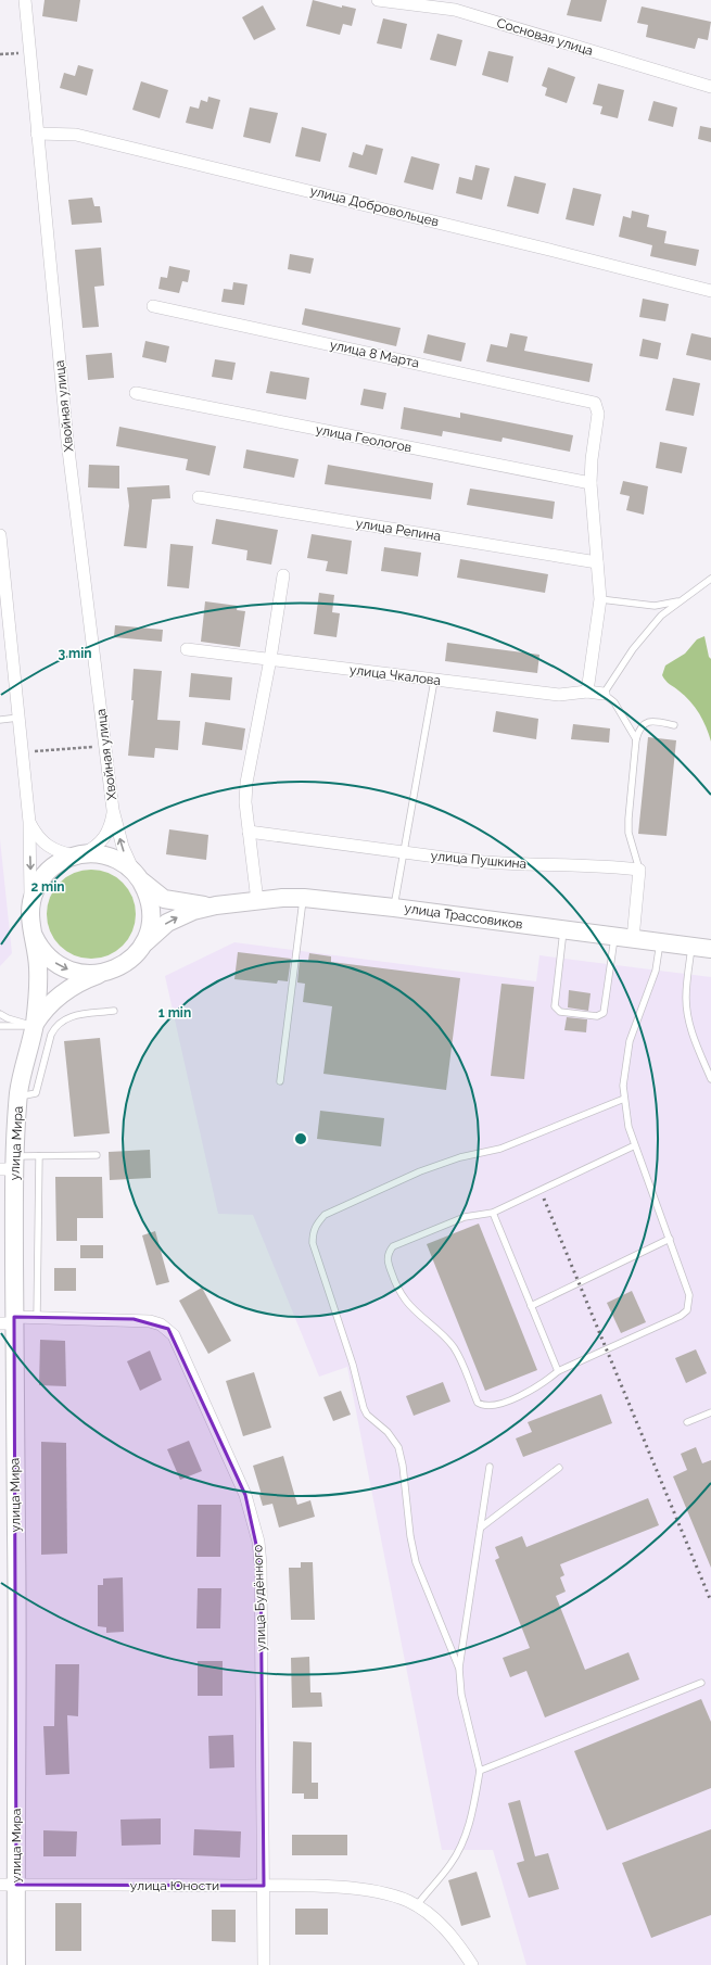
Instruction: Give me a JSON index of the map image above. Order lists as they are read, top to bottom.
{
  "streets": {
    "main road": ["улица Трассовиков", "улица Мира"],
    "street": [
      "Сосновая улица",
      "улица Добровольцев",
      "улица 8 Марта",
      "Хвойная улица",
      "улица Геологов",
      "улица Репина",
      "улица Чкалова",
      "улица Пушкина",
      "улица Будённого",
      "улица Юности"
    ]
  },
  "crossings": [
    ["улица Добровольцев", "Хвойная улица"],
    ["улица 8 Марта", "улица Геологов"],
    ["улица Мира", "улица Будённого"],
    ["улица Мира", "улица Юности"],
    ["улица Будённого", "улица Юности"]
  ],
  "rings": ["3 min", "2 min", "1 min"]
}
